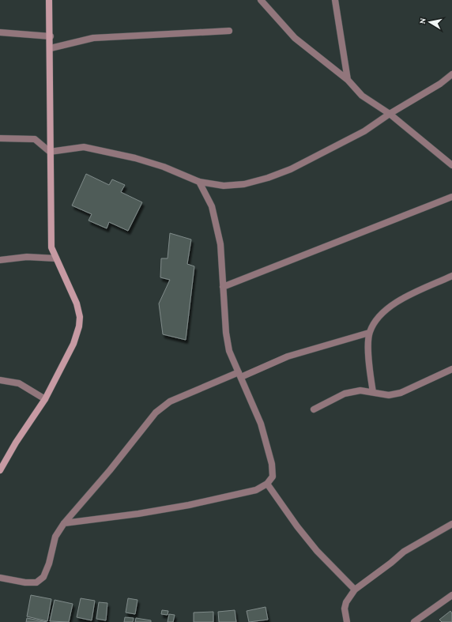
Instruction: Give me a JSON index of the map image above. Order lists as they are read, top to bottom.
{
  "north": "left"
}
